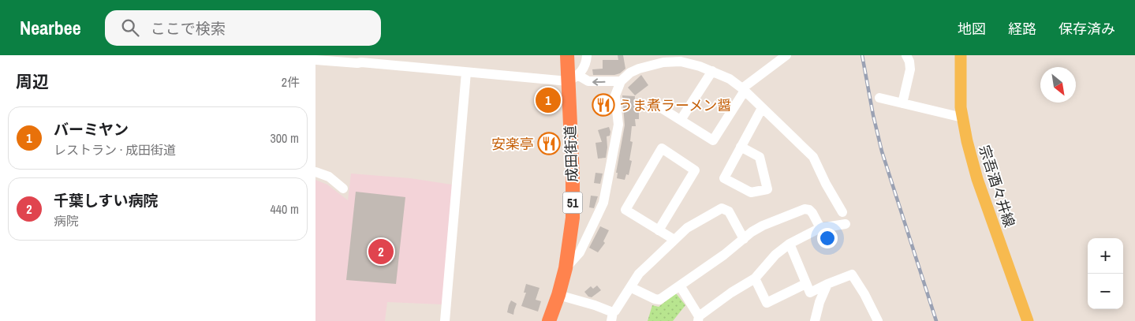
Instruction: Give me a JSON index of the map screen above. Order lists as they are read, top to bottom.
{
  "streets": {
    "highway": ["成田街道", "51"],
    "main road": ["宗吾酒々井線"]
  },
  "places": {
    "restaurant": ["うま煮ラーメン醤", "安楽亭"]
  },
  "north": "bottom right",
  "page": {
    "header": "Nearbee",
    "search": "ここで検索",
    "nav": ["地図", "経路", "保存済み"],
    "heading": ["周辺", "2件"],
    "pins": ["1", "2"],
    "list": [
      {
        "mark": "1",
        "name": "バーミヤン",
        "note": "レストラン · 成田街道",
        "value": "300 m"
      },
      {
        "mark": "2",
        "name": "千葉しすい病院",
        "note": "病院",
        "value": "440 m"
      }
    ],
    "map_buttons": ["+", "−"]
  }
}
